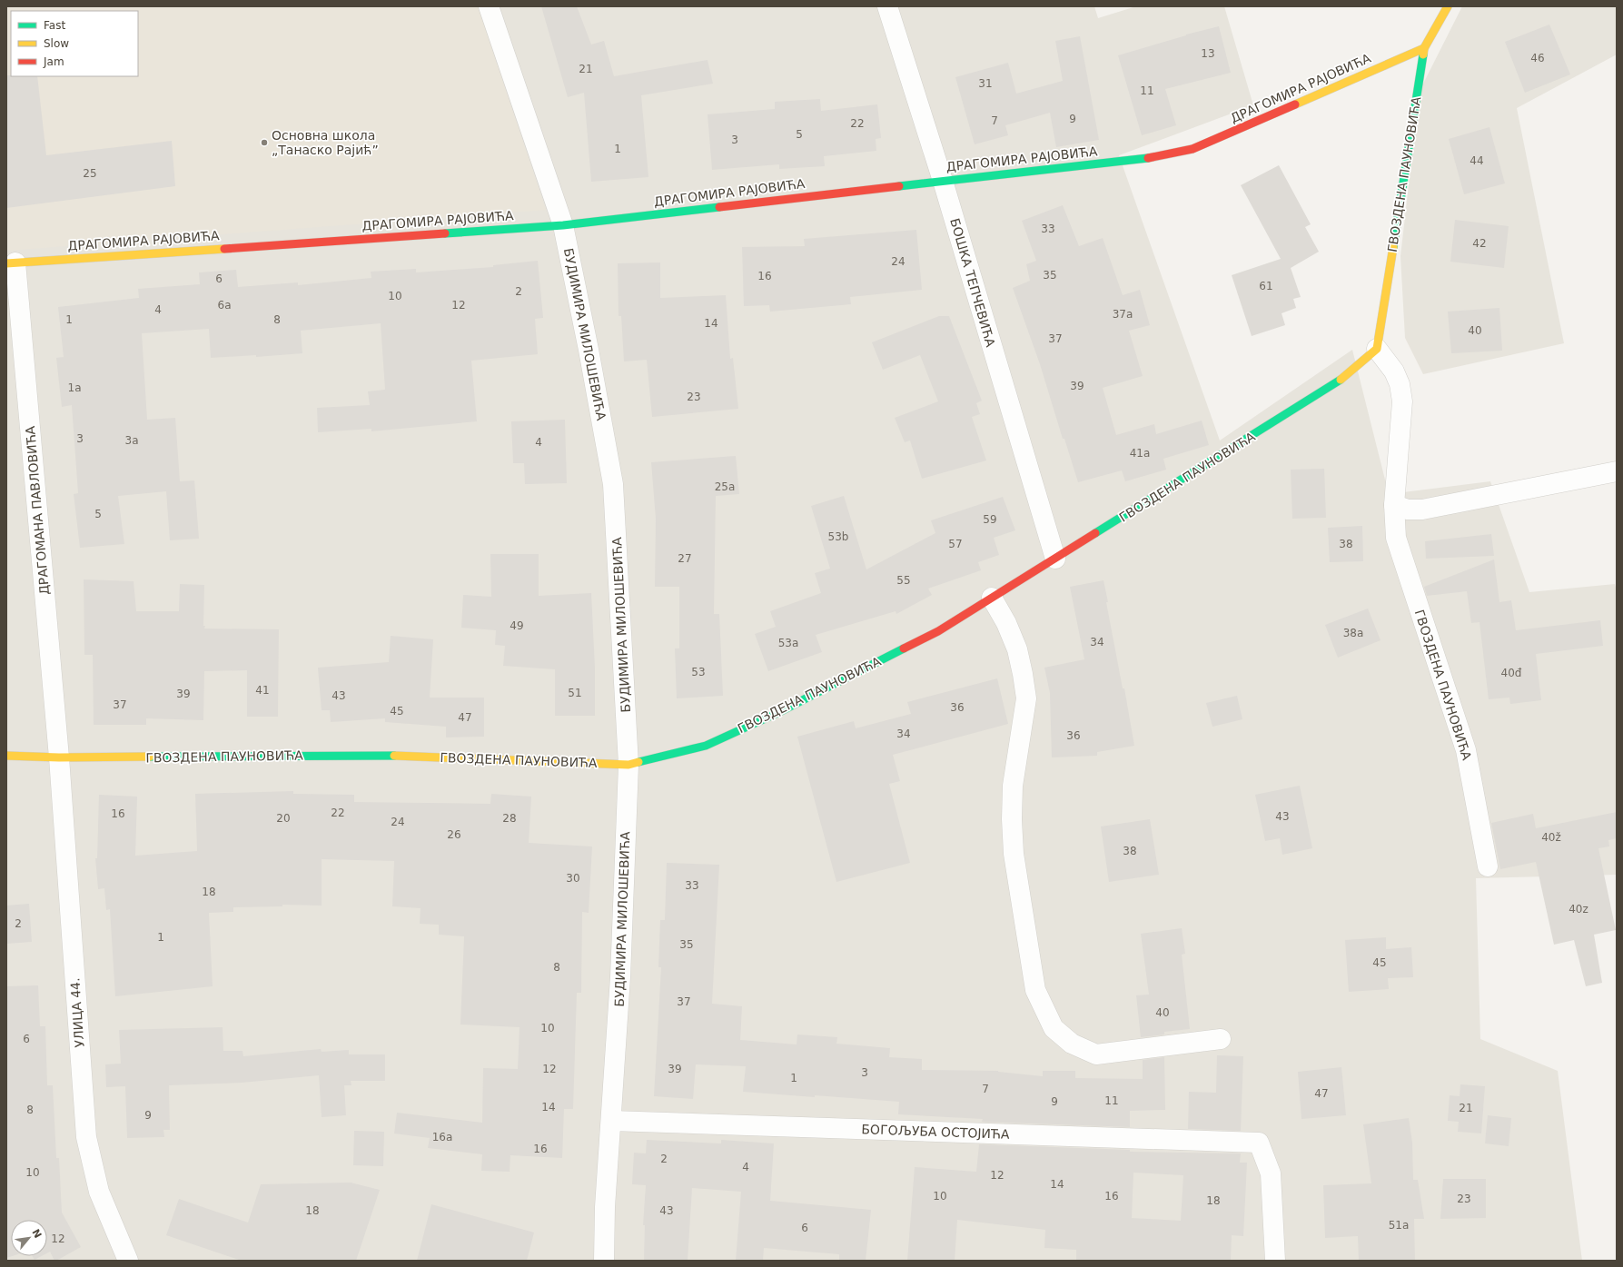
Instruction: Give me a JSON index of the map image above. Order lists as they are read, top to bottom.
{
  "streets": {
    "street": [
      "ДРАГОМИРА РАЈОВИЋА",
      "ГВОЗДЕНА ПАУНОВИЋА",
      "БОШКА ТЕПЧЕВИЋА",
      "БУДИМИРА МИЛОШЕВИЋА",
      "ДРАГОМАНА ПАВЛОВИЋА",
      "УЛИЦА 44.",
      "БОГОЉУБА ОСТОЈИЋА"
    ]
  },
  "crossings": [
    ["ДРАГОМИРА РАЈОВИЋА", "ГВОЗДЕНА ПАУНОВИЋА"],
    ["ДРАГОМИРА РАЈОВИЋА", "БОШКА ТЕПЧЕВИЋА"],
    ["ДРАГОМИРА РАЈОВИЋА", "БУДИМИРА МИЛОШЕВИЋА"],
    ["ДРАГОМИРА РАЈОВИЋА", "ДРАГОМАНА ПАВЛОВИЋА"],
    ["ГВОЗДЕНА ПАУНОВИЋА", "БОШКА ТЕПЧЕВИЋА"],
    ["ГВОЗДЕНА ПАУНОВИЋА", "БУДИМИРА МИЛОШЕВИЋА"],
    ["ГВОЗДЕНА ПАУНОВИЋА", "ДРАГОМАНА ПАВЛОВИЋА"],
    ["ГВОЗДЕНА ПАУНОВИЋА", "УЛИЦА 44."],
    ["БУДИМИРА МИЛОШЕВИЋА", "БОГОЉУБА ОСТОЈИЋА"],
    ["ДРАГОМАНА ПАВЛОВИЋА", "УЛИЦА 44."]
  ],
  "places": ["Основна школа „Танаско Рајић”"],
  "house_numbers": [
    "13",
    "46",
    "21",
    "31",
    "11",
    "9",
    "7",
    "22",
    "5",
    "3",
    "1",
    "44",
    "25",
    "33",
    "42",
    "24",
    "35",
    "16",
    "6",
    "61",
    "2",
    "10",
    "6a",
    "12",
    "4",
    "37a",
    "1",
    "8",
    "14",
    "40",
    "37",
    "39",
    "1a",
    "23",
    "3",
    "3a",
    "4",
    "41a",
    "25a",
    "5",
    "59",
    "53b",
    "57",
    "38",
    "27",
    "55",
    "49",
    "38a",
    "34",
    "53a",
    "53",
    "40đ",
    "41",
    "51",
    "39",
    "43",
    "37",
    "36",
    "45",
    "47",
    "34",
    "36",
    "22",
    "16",
    "43",
    "20",
    "28",
    "24",
    "26",
    "40ž",
    "38",
    "30",
    "33",
    "18",
    "40z",
    "2",
    "1",
    "35",
    "45",
    "8",
    "37",
    "40",
    "10",
    "6",
    "12",
    "39",
    "3",
    "1",
    "7",
    "47",
    "11",
    "9",
    "14",
    "21",
    "8",
    "9",
    "16a",
    "16",
    "2",
    "4",
    "10",
    "12",
    "14",
    "10",
    "16",
    "23",
    "18",
    "18",
    "43",
    "51a",
    "6",
    "12"
  ],
  "legend": ["Fast", "Slow", "Jam"],
  "north": "top right"
}
